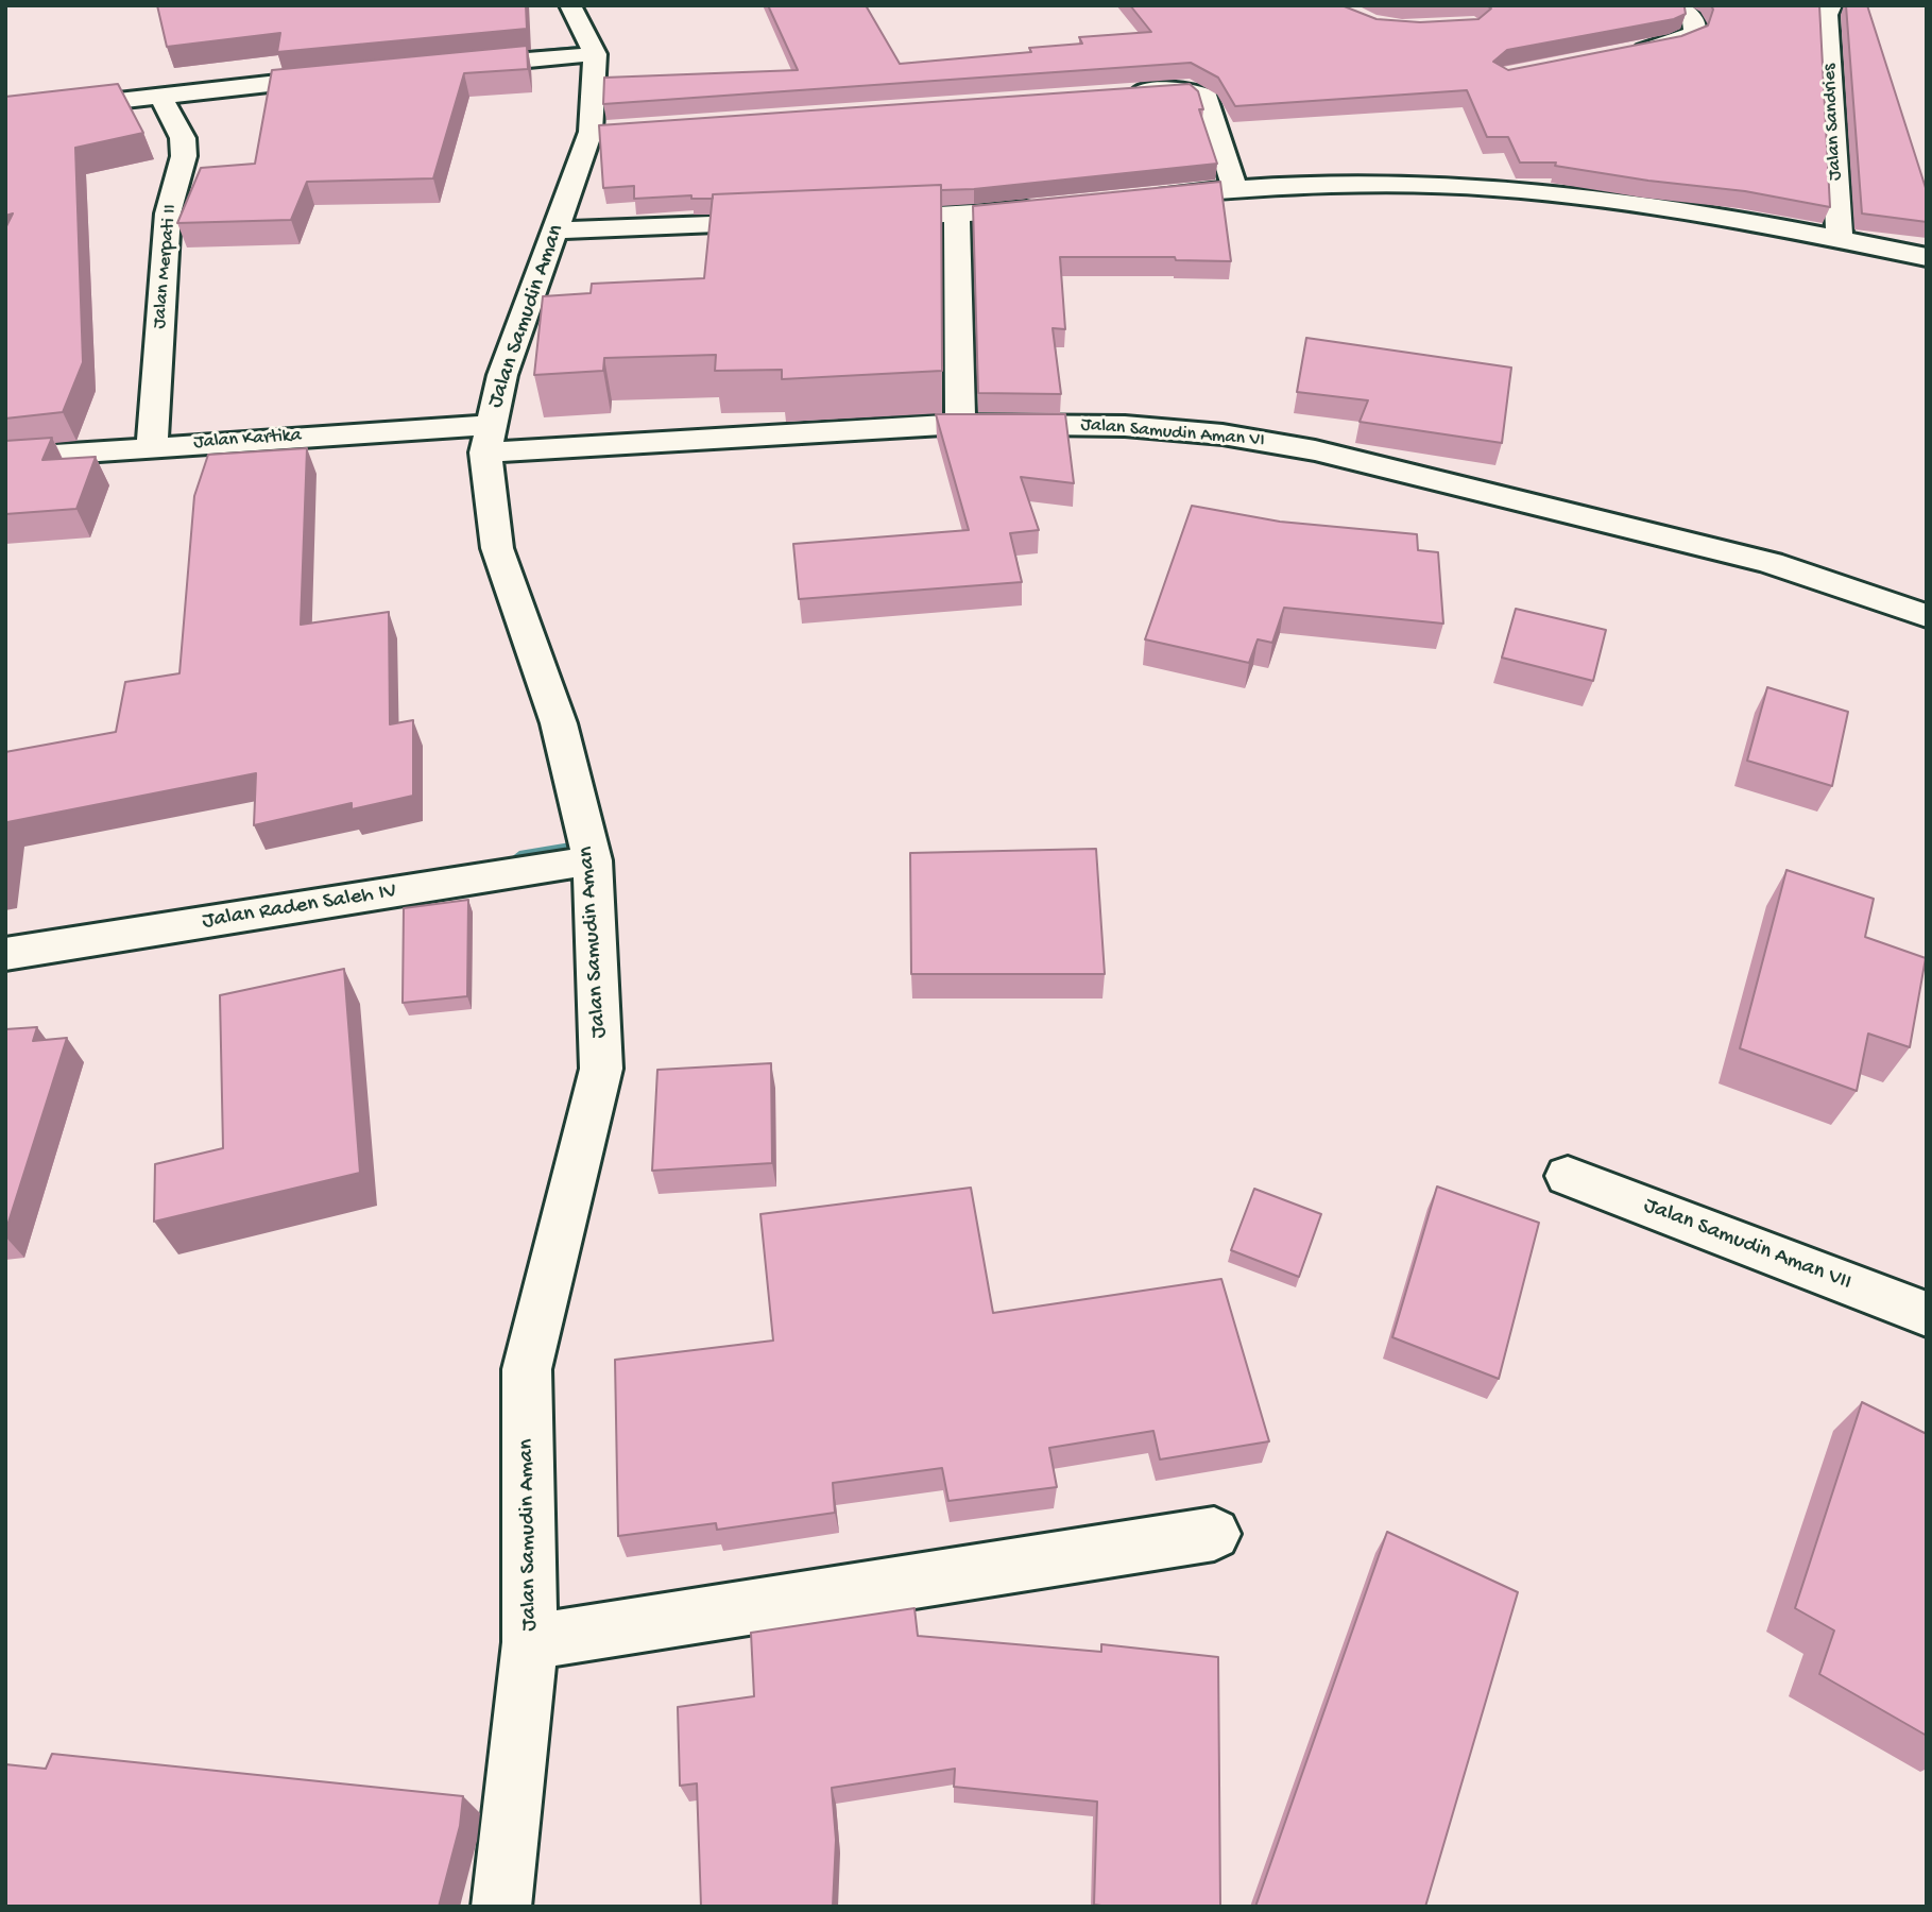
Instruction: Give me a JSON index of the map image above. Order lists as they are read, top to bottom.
{
  "streets": {
    "street": [
      "Jalan Sandries",
      "Jalan Merpati II",
      "Jalan Samudin Aman",
      "Jalan Samudin Aman VI",
      "Jalan Kartika",
      "Jalan Raden Saleh IV",
      "Jalan Samudin Aman VII"
    ]
  },
  "crossings": [
    ["Jalan Merpati II", "Jalan Kartika"],
    ["Jalan Samudin Aman", "Jalan Samudin Aman VI"],
    ["Jalan Samudin Aman", "Jalan Kartika"],
    ["Jalan Samudin Aman", "Jalan Raden Saleh IV"],
    ["Jalan Samudin Aman VI", "Jalan Kartika"]
  ]
}
